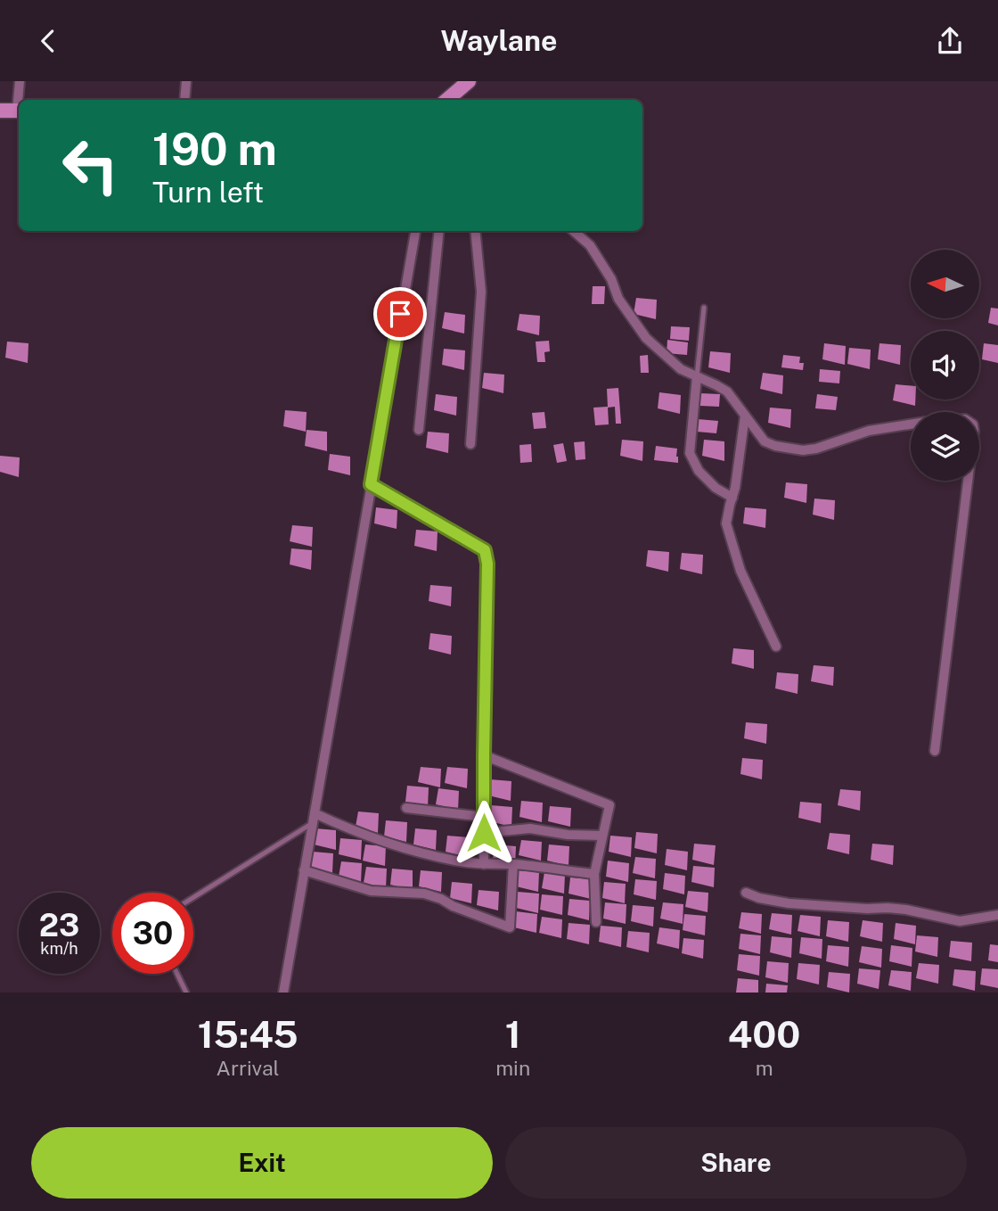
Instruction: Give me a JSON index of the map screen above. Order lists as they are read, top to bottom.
{
  "north": "left",
  "page": {
    "header": "Waylane",
    "turn": ["190 m", "Turn left"],
    "speed": "23 km/h",
    "limit": "30",
    "eta": [
      "15:45",
      "Arrival",
      "1",
      "min",
      "400",
      "m"
    ],
    "buttons": ["Exit", "Share"]
  }
}
